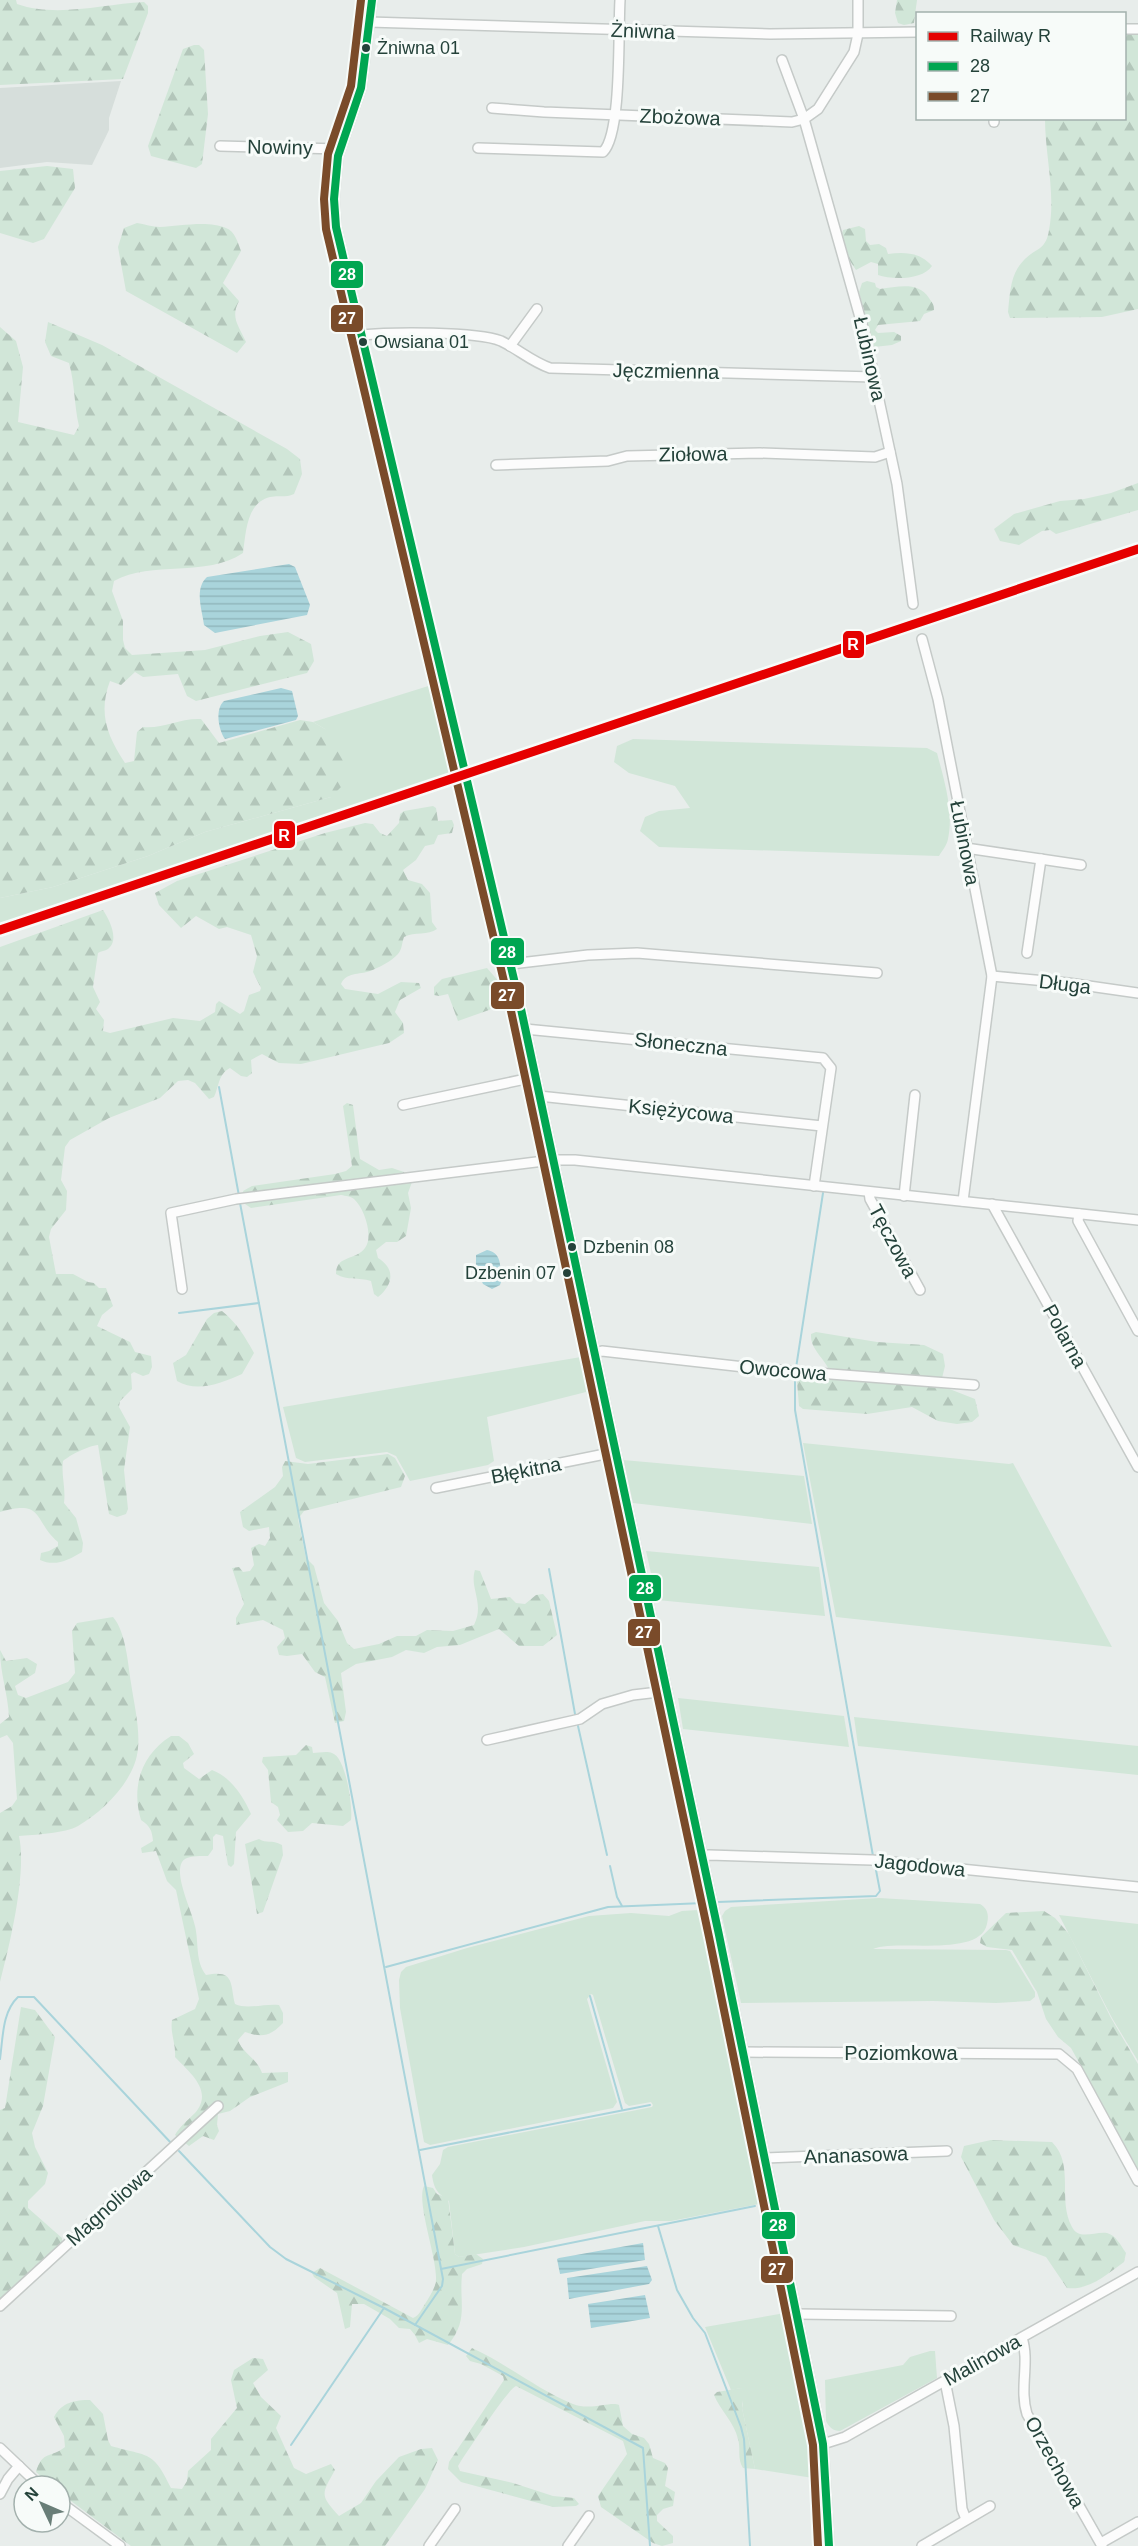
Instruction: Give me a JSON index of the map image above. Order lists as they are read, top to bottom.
{
  "streets": {
    "street": [
      "Żniwna",
      "Zbożowa",
      "Nowiny",
      "Łubinowa",
      "Jęczmienna",
      "Ziołowa",
      "Długa",
      "Słoneczna",
      "Księżycowa",
      "Tęczowa",
      "Polarna",
      "Owocowa",
      "Błękitna",
      "Jagodowa",
      "Poziomkowa",
      "Ananasowa",
      "Magnoliowa",
      "Malinowa",
      "Orzechowa"
    ]
  },
  "crossings": [
    ["Zbożowa", "Łubinowa"],
    ["Łubinowa", "Jęczmienna"],
    ["Łubinowa", "Ziołowa"],
    ["Łubinowa", "Długa"],
    ["Słoneczna", "Księżycowa"],
    ["Malinowa", "Orzechowa"]
  ],
  "places": [
    "Żniwna 01",
    "Owsiana 01",
    "Dzbenin 08",
    "Dzbenin 07"
  ],
  "lines": ["transit line 28", "transit line 27", "rail line R"],
  "legend": ["Railway R", "28", "27"],
  "north": "top left"
}
